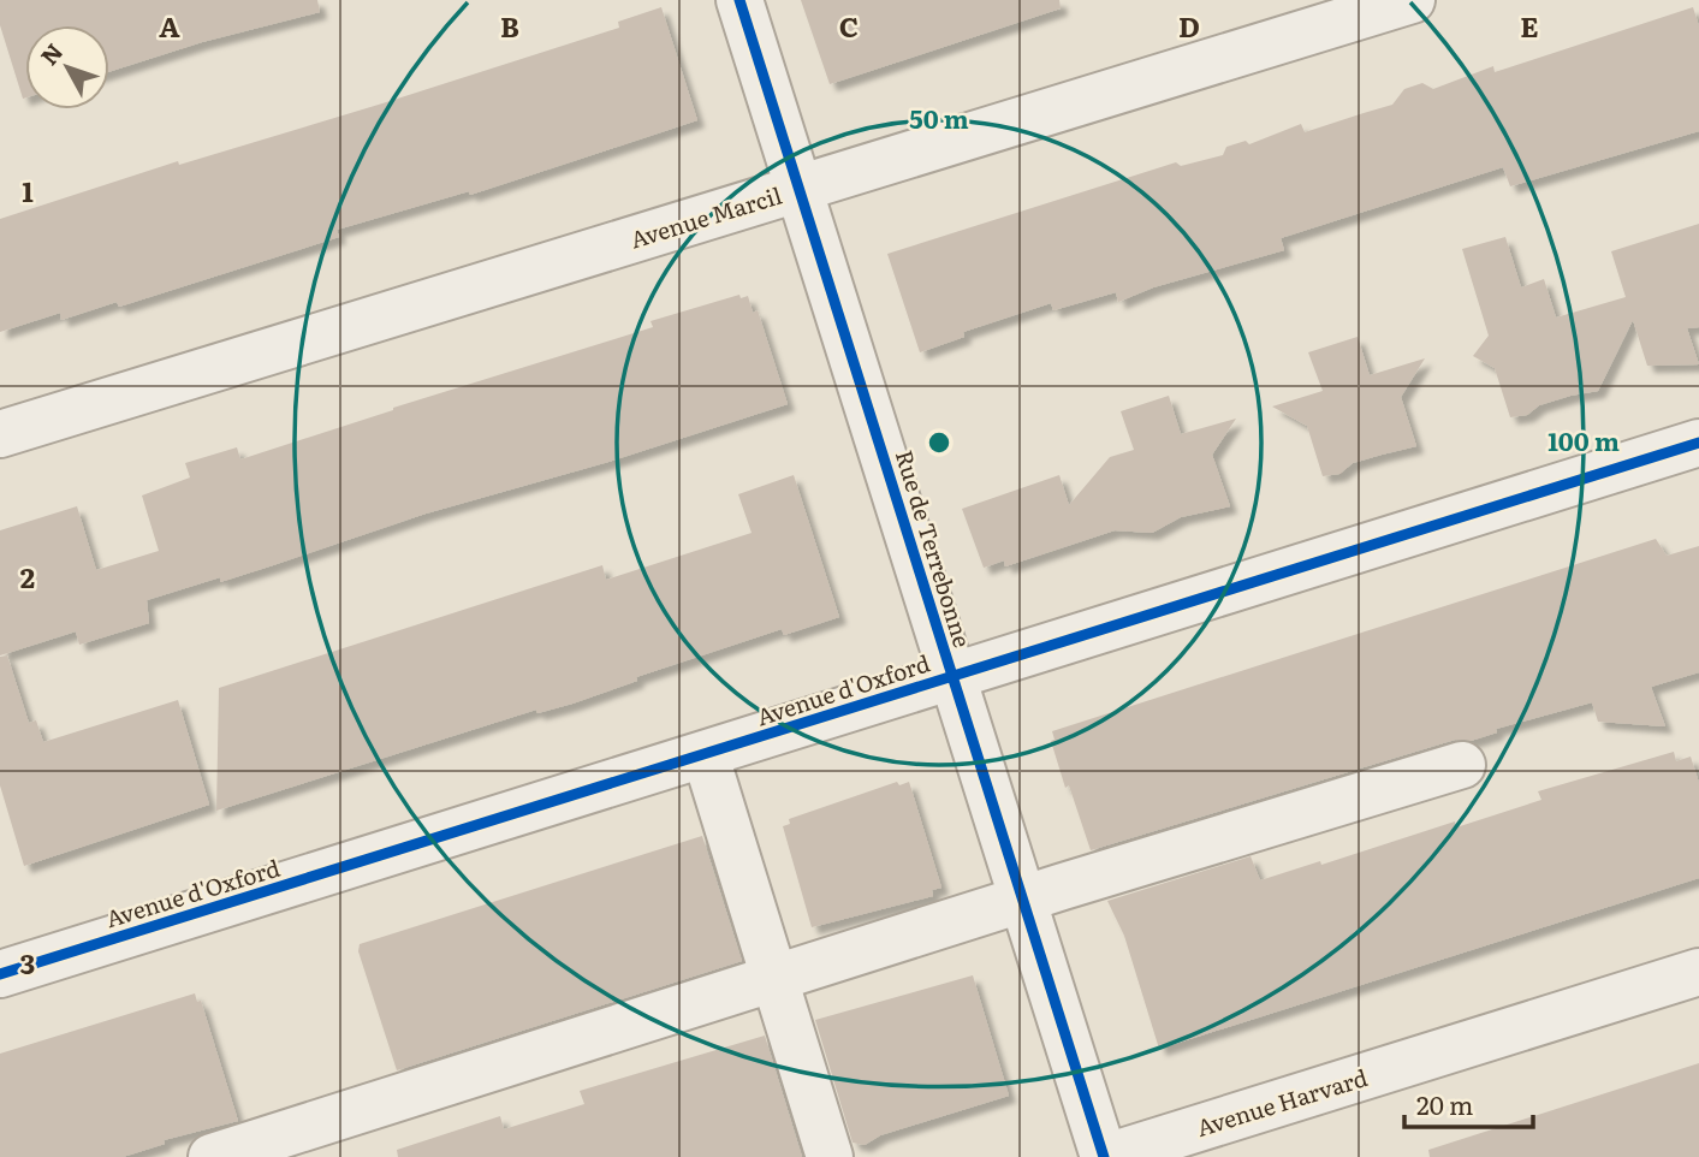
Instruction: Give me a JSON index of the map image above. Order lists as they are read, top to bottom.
{
  "streets": {
    "street": [
      "Avenue Marcil",
      "Rue de Terrebonne",
      "Avenue d'Oxford",
      "Avenue Harvard"
    ]
  },
  "crossings": [
    ["Avenue Marcil", "Rue de Terrebonne"],
    ["Rue de Terrebonne", "Avenue d'Oxford"],
    ["Rue de Terrebonne", "Avenue Harvard"]
  ],
  "scale_bar": "20 m",
  "north": "top left",
  "grid": {
    "columns": [
      "A",
      "B",
      "C",
      "D",
      "E"
    ],
    "rows": ["1", "2", "3"]
  },
  "rings": ["50 m", "100 m"]
}
